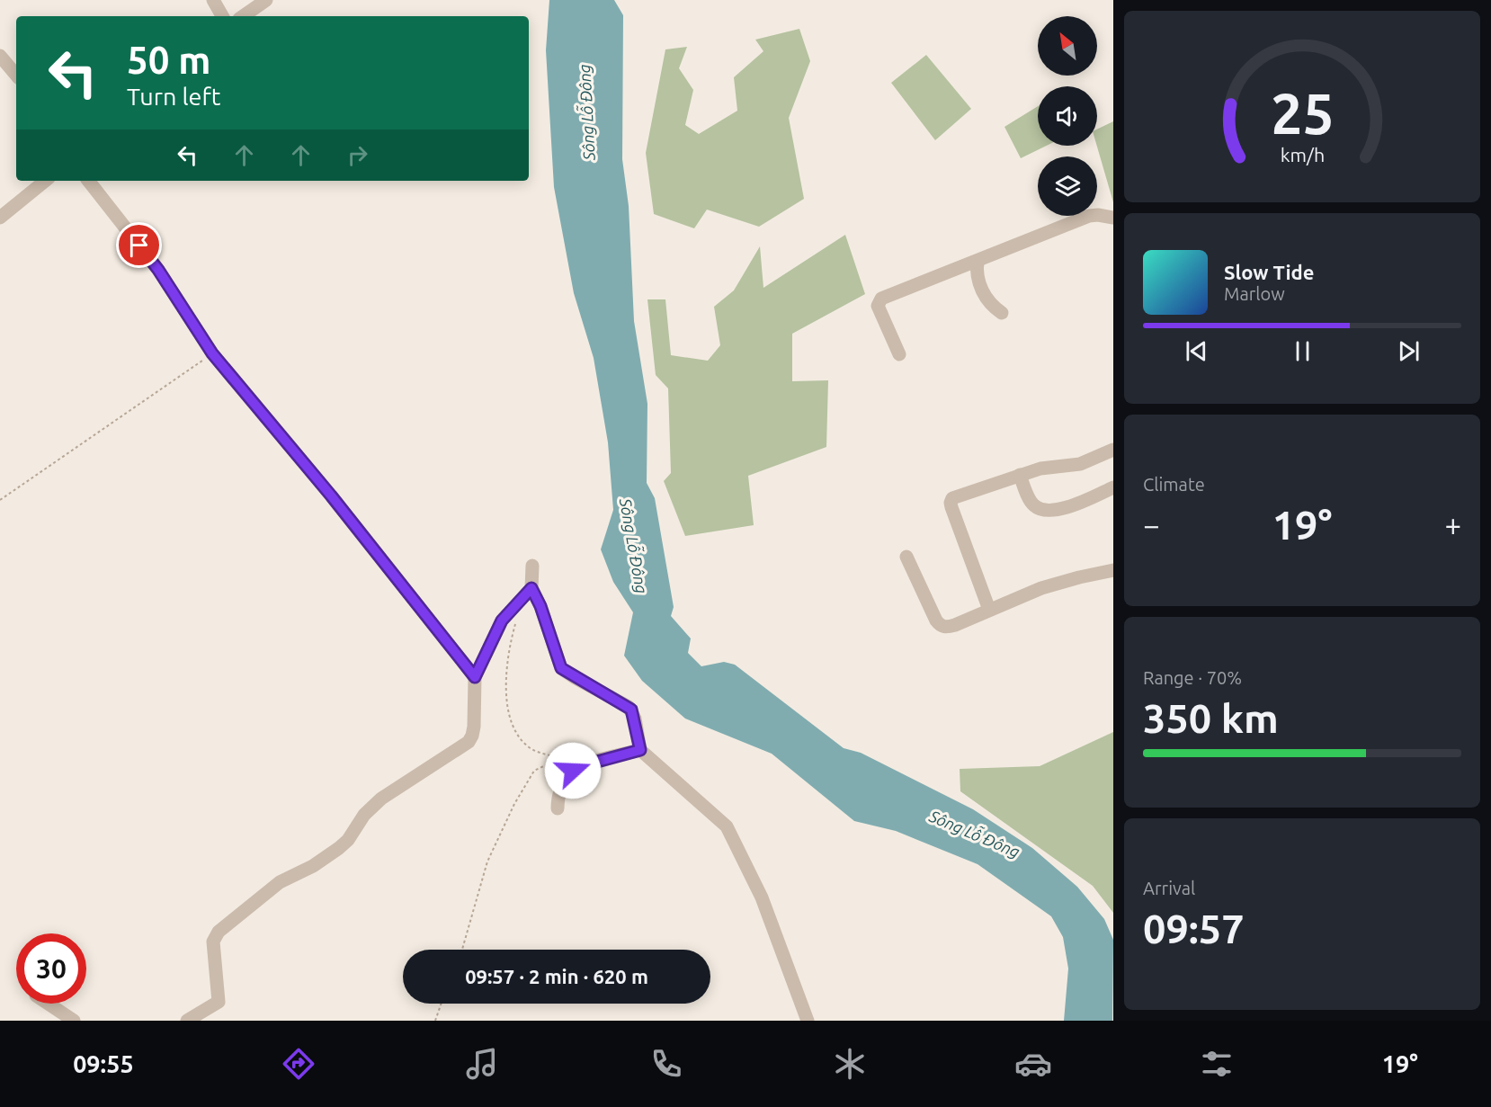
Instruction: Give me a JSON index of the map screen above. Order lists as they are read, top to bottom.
{
  "water": ["Sông Lỗ Đông"],
  "north": "top left",
  "page": {
    "turn": ["50 m", "Turn left"],
    "song": ["Slow Tide", "Marlow"],
    "tile": [
      "Climate",
      ["Range · 70%", "350 km"],
      ["Arrival", "09:57"]
    ],
    "heat": ["−", "19°", "+"],
    "limit": "30",
    "trip": "09:57 · 2 min · 620 m",
    "tabs": ["09:55", "19°"],
    "gauge": ["25", "km/h"]
  }
}
